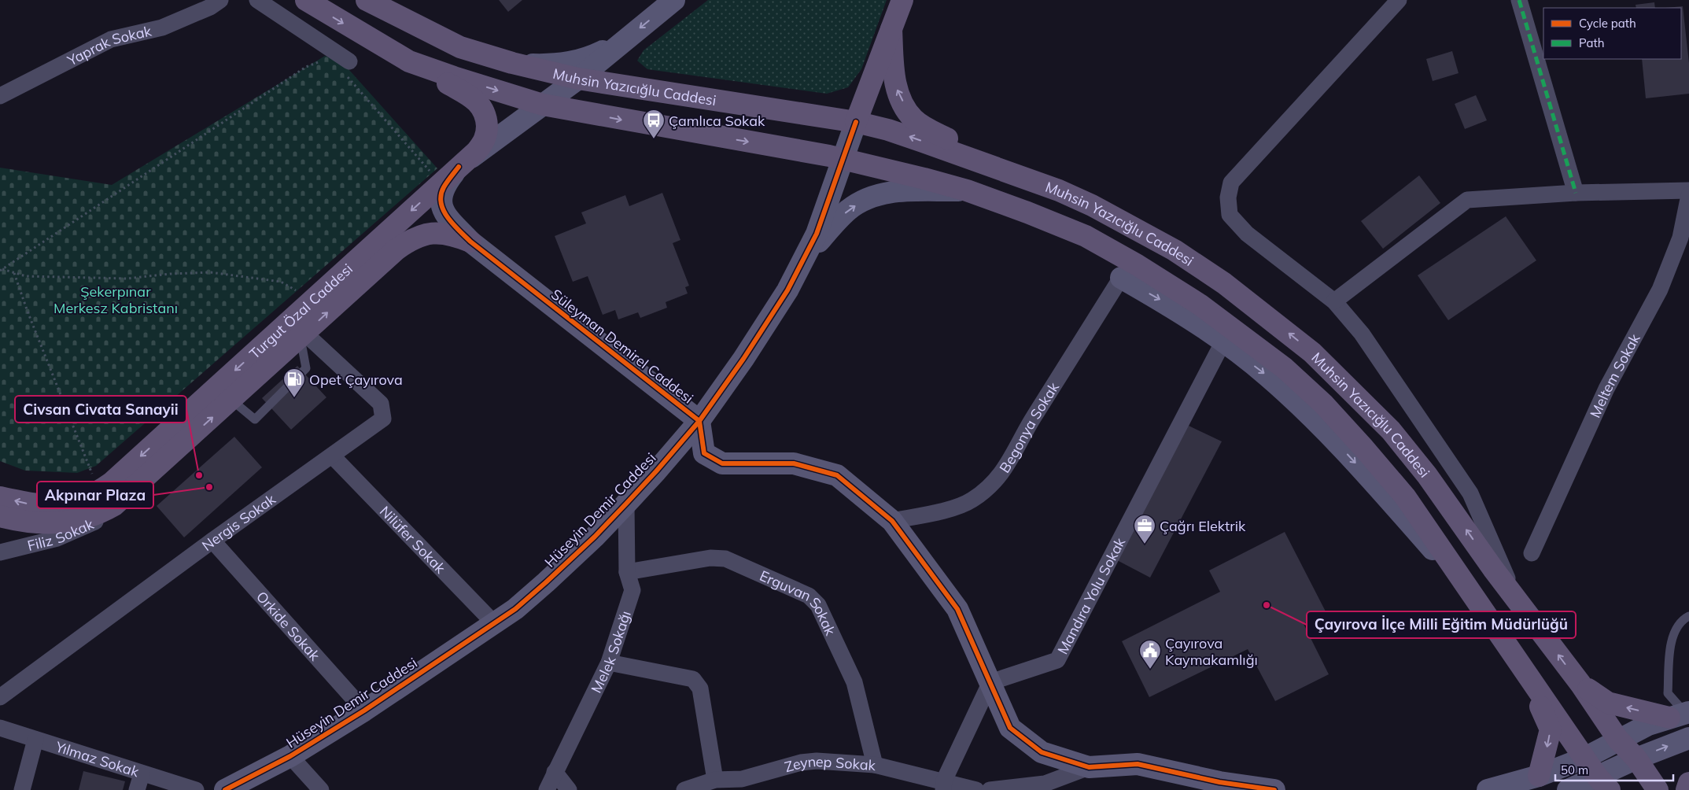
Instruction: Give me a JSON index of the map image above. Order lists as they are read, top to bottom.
{
  "streets": {
    "main road": ["Muhsin Yazıcığlu Caddesi", "Turgut Özal Caddesi"],
    "street": [
      "Yaprak Sokak",
      "Süleyman Demirel Caddesi",
      "Meltem Sokak",
      "Begonya Sokak",
      "Hüseyin Demir Caddesi",
      "Nergis Sokak",
      "Filiz Sokak",
      "Nilüfer Sokak",
      "Mandıra Yolu Sokak",
      "Erguvan Sokak",
      "Orkide Sokak",
      "Melek Sokağı",
      "Yılmaz Sokak",
      "Zeynep Sokak"
    ]
  },
  "crossings": [
    ["Muhsin Yazıcığlu Caddesi", "Turgut Özal Caddesi"],
    ["Muhsin Yazıcığlu Caddesi", "Süleyman Demirel Caddesi"],
    ["Muhsin Yazıcığlu Caddesi", "Begonya Sokak"],
    ["Muhsin Yazıcığlu Caddesi", "Hüseyin Demir Caddesi"],
    ["Muhsin Yazıcığlu Caddesi", "Mandıra Yolu Sokak"],
    ["Turgut Özal Caddesi", "Süleyman Demirel Caddesi"],
    ["Turgut Özal Caddesi", "Nergis Sokak"],
    ["Turgut Özal Caddesi", "Filiz Sokak"],
    ["Süleyman Demirel Caddesi", "Begonya Sokak"],
    ["Süleyman Demirel Caddesi", "Hüseyin Demir Caddesi"],
    ["Süleyman Demirel Caddesi", "Mandıra Yolu Sokak"],
    ["Hüseyin Demir Caddesi", "Nilüfer Sokak"],
    ["Hüseyin Demir Caddesi", "Orkide Sokak"],
    ["Hüseyin Demir Caddesi", "Melek Sokağı"],
    ["Nergis Sokak", "Nilüfer Sokak"],
    ["Nergis Sokak", "Orkide Sokak"],
    ["Erguvan Sokak", "Melek Sokağı"],
    ["Erguvan Sokak", "Zeynep Sokak"]
  ],
  "parks": ["Şekerpınar Merkesz Kabristanı"],
  "places": {
    "bus stop": ["Çamlıca Sokak"],
    "fuel station": ["Opet Çayırova"],
    "other": ["Civsan Civata Sanayii", "Akpınar Plaza", "Çayırova İlçe Milli Eğitim Müdürlüğü"],
    "office": ["Çağrı Elektrik"],
    "public building": ["Çayırova Kaymakamlığı"]
  },
  "legend": ["Cycle path", "Path"],
  "scale_bar": "50 m"
}
